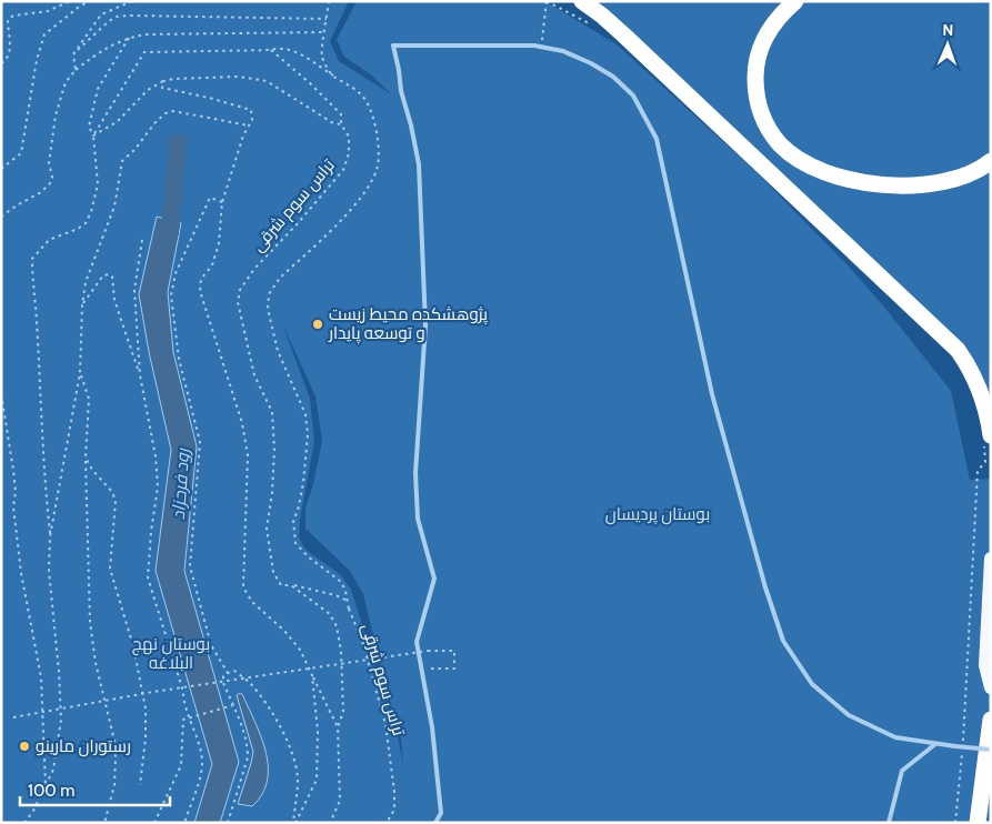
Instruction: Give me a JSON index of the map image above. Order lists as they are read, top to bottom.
{
  "streets": {
    "path": ["تراس سوم شرقی"]
  },
  "water": ["رود فرحزاد"],
  "parks": ["بوستان پردیسان", "بوستان نهج البلاغه"],
  "places": ["پژوهشکده محیط زیست و توسعه پایدار", "رستوران مارینو"],
  "scale_bar": "100 m",
  "north": "top"
}
